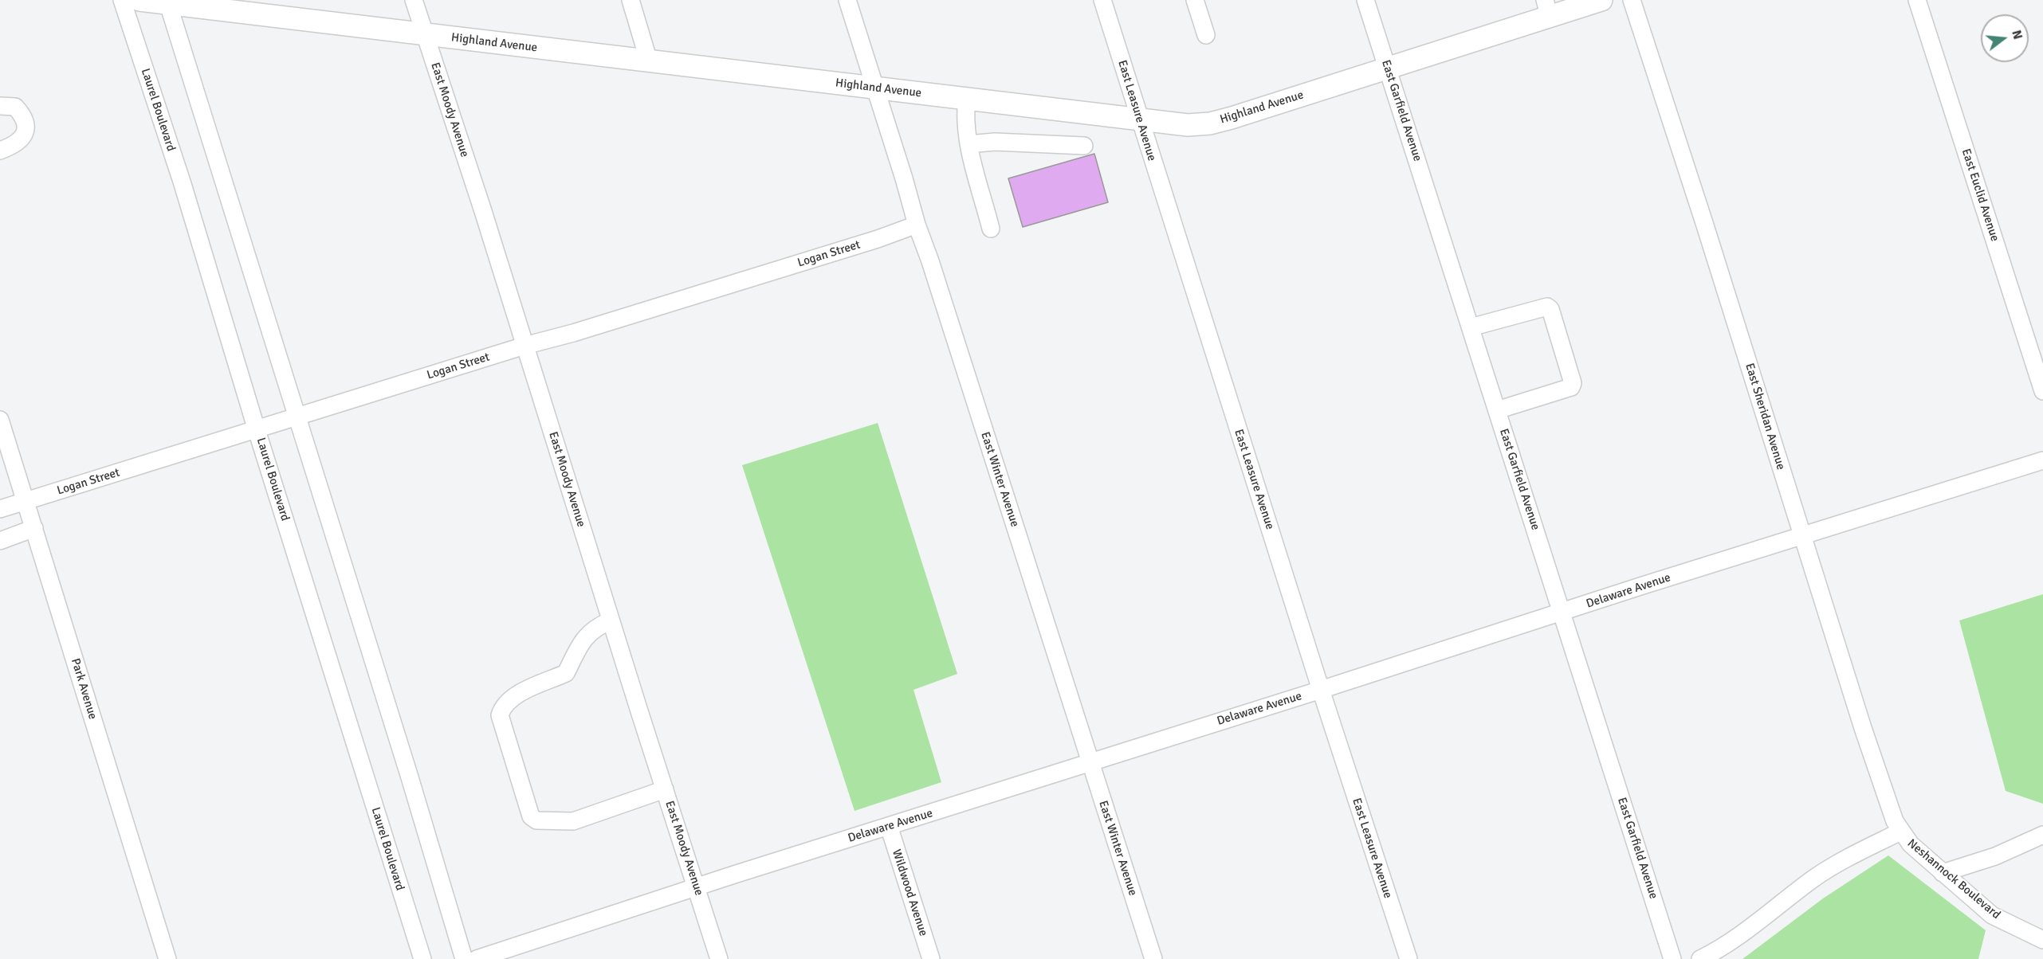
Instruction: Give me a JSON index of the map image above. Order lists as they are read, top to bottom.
{
  "streets": {
    "main road": ["Highland Avenue"],
    "street": [
      "Laurel Boulevard",
      "East Moody Avenue",
      "East Leasure Avenue",
      "East Garfield Avenue",
      "East Euclid Avenue",
      "Logan Street",
      "East Sheridan Avenue",
      "East Winter Avenue",
      "Delaware Avenue",
      "Park Avenue",
      "Neshannock Boulevard",
      "Wildwood Avenue"
    ]
  },
  "crossings": [
    ["Highland Avenue", "East Moody Avenue"],
    ["Highland Avenue", "East Leasure Avenue"],
    ["Highland Avenue", "East Garfield Avenue"],
    ["Highland Avenue", "East Winter Avenue"],
    ["Laurel Boulevard", "Logan Street"],
    ["East Moody Avenue", "Logan Street"],
    ["East Moody Avenue", "Delaware Avenue"],
    ["East Leasure Avenue", "Delaware Avenue"],
    ["East Garfield Avenue", "Delaware Avenue"],
    ["Logan Street", "East Winter Avenue"],
    ["Logan Street", "Park Avenue"],
    ["East Sheridan Avenue", "Delaware Avenue"],
    ["East Sheridan Avenue", "Neshannock Boulevard"],
    ["East Winter Avenue", "Delaware Avenue"],
    ["Delaware Avenue", "Wildwood Avenue"]
  ],
  "north": "right"
}
